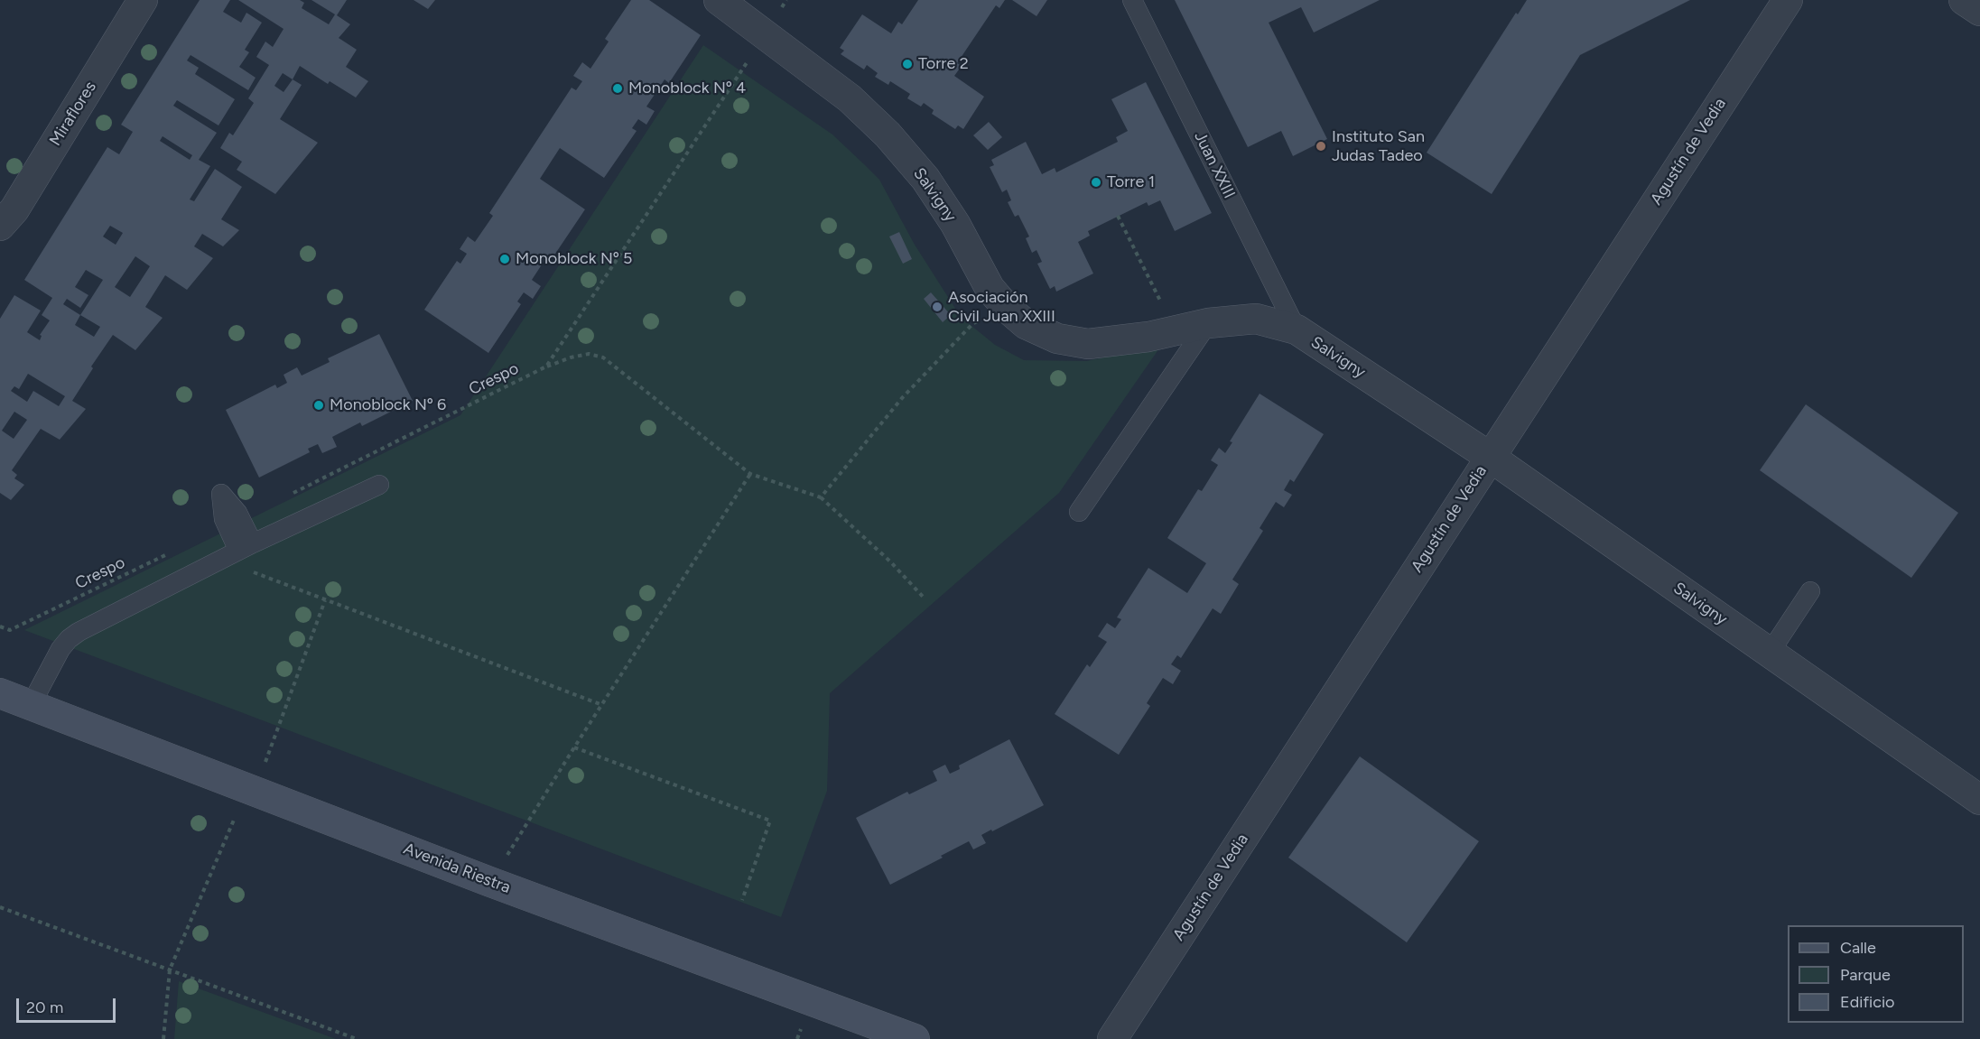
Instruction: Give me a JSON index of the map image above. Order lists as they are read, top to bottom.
{
  "streets": {
    "main road": ["Avenida Riestra"],
    "street": ["Miraflores", "Agustín de Vedia", "Salvigny"],
    "lane": ["Juan XXIII"],
    "path": ["Crespo"]
  },
  "crossings": [
    ["Agustín de Vedia", "Salvigny"],
    ["Juan XXIII", "Salvigny"]
  ],
  "places": [
    "Torre 2",
    "Monoblock Nº 4",
    "Instituto San Judas Tadeo",
    "Torre 1",
    "Monoblock Nº 5",
    "Asociación Civil Juan XXIII",
    "Monoblock Nº 6"
  ],
  "legend": ["Calle", "Parque", "Edificio"],
  "scale_bar": "20 m"
}
